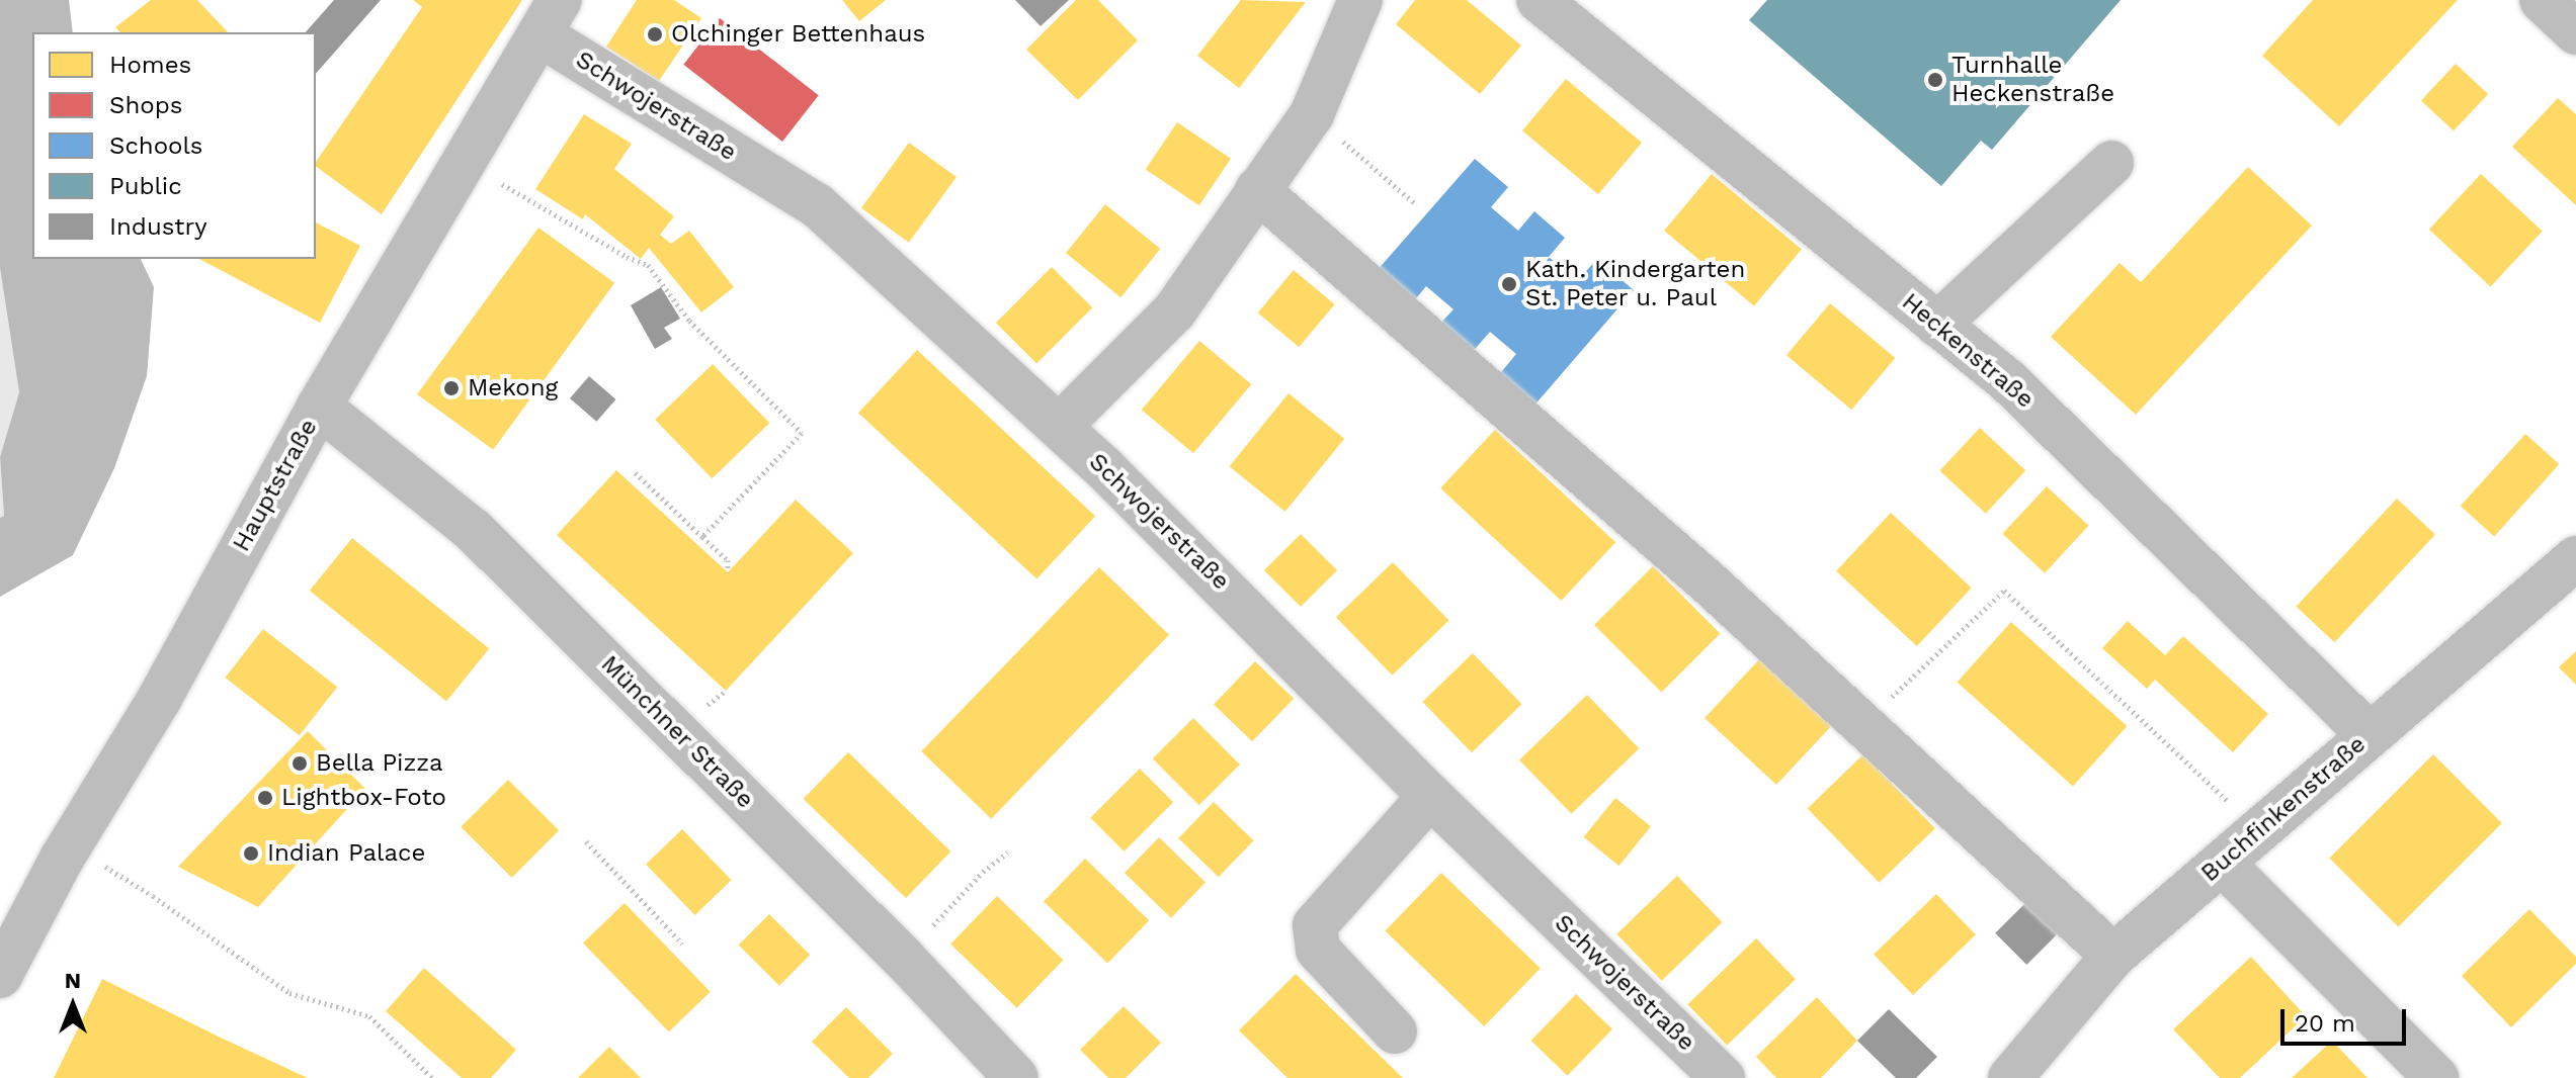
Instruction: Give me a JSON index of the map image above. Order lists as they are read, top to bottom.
{
  "streets": {
    "street": [
      "Schwojerstraße",
      "Heckenstraße",
      "Hauptstraße",
      "Münchner Straße",
      "Buchfinkenstraße"
    ]
  },
  "crossings": [
    ["Schwojerstraße", "Hauptstraße"],
    ["Heckenstraße", "Buchfinkenstraße"],
    ["Hauptstraße", "Münchner Straße"]
  ],
  "places": [
    "Olchinger Bettenhaus",
    "Turnhalle Heckenstraße",
    "Kath. Kindergarten St. Peter u. Paul",
    "Mekong",
    "Bella Pizza",
    "Lightbox-Foto",
    "Indian Palace"
  ],
  "legend": [
    "Homes",
    "Shops",
    "Schools",
    "Public",
    "Industry"
  ],
  "scale_bar": "20 m",
  "north": "top"
}
